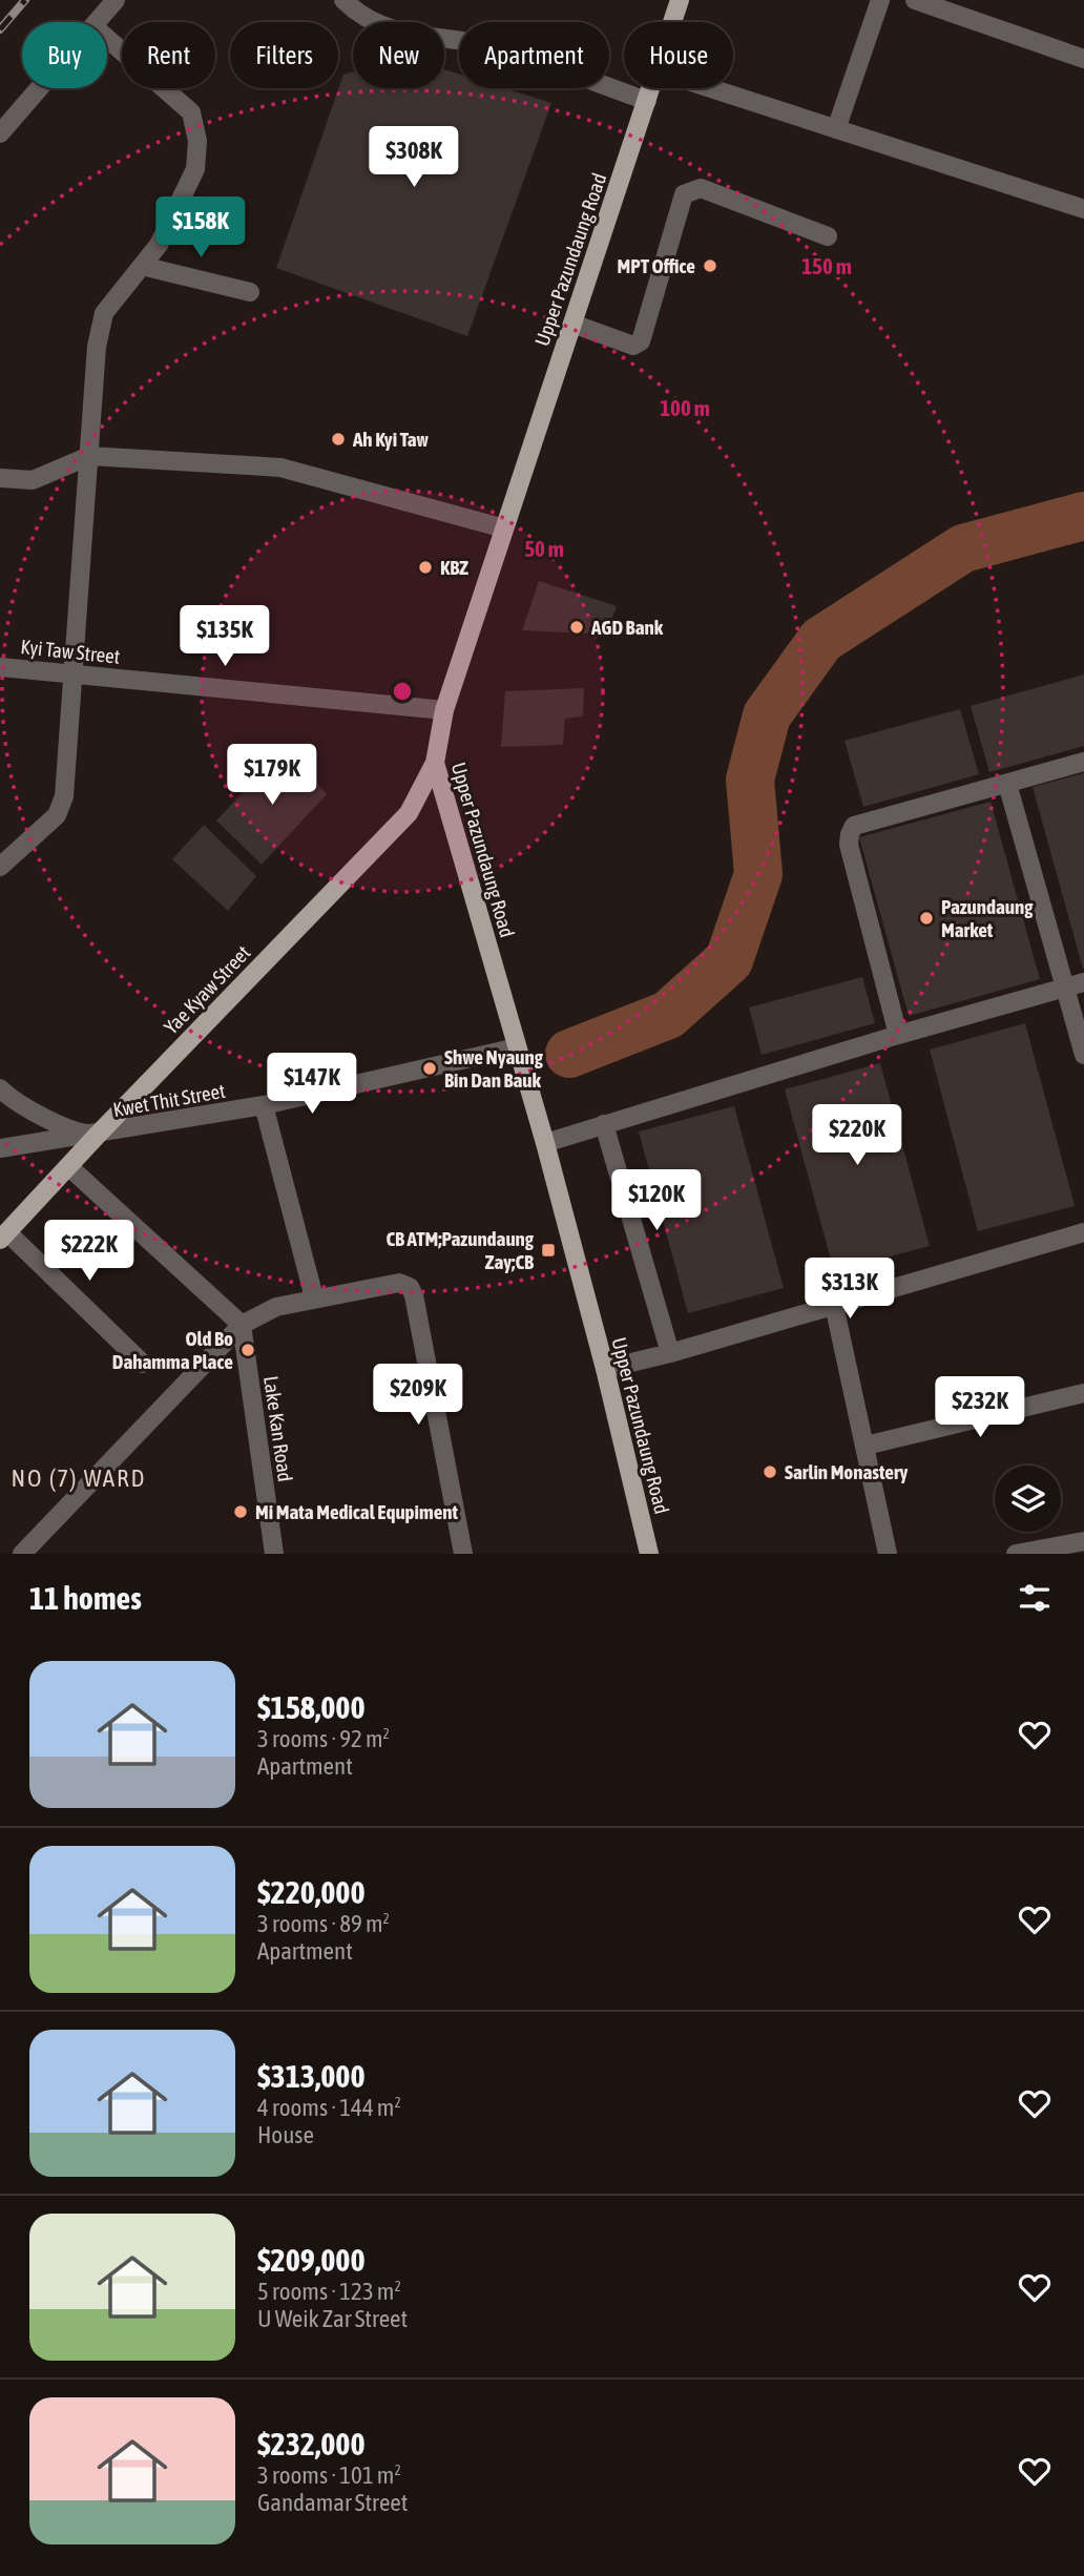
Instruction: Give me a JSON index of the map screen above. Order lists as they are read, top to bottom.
{
  "streets": {
    "main road": ["Upper Pazundaung Road", "Yae Kyaw Street"],
    "street": ["Kyi Taw Street", "Kwet Thit Street", "Lake Kan Road"]
  },
  "crossings": [
    ["Upper Pazundaung Road", "Kyi Taw Street"],
    ["Upper Pazundaung Road", "Yae Kyaw Street"],
    ["Upper Pazundaung Road", "Kwet Thit Street"],
    ["Yae Kyaw Street", "Kwet Thit Street"]
  ],
  "districts": ["NO (7) WARD"],
  "places": {
    "other": [
      "MPT Office",
      "Ah Kyi Taw",
      "KBZ",
      "AGD Bank",
      "Pazundaung Market",
      "Shwe Nyaung Bin Dan Bauk",
      "Old Bo Dahamma Place",
      "Sarlin Monastery",
      "Mi Mata Medical Equpiment"
    ],
    "transit": ["CB ATM;Pazundaung Zay;CB"]
  },
  "page": {
    "chip": [
      "Buy",
      "Rent",
      "Filters",
      "New",
      "Apartment",
      "House"
    ],
    "price": [
      "$308K",
      "$158K",
      "$135K",
      "$179K",
      "$147K",
      "$220K",
      "$120K",
      "$222K",
      "$313K",
      "$209K",
      "$232K"
    ],
    "heading": "11 homes",
    "list": [
      {
        "name": "$158,000",
        "note": "3 rooms · 92 m² · Apartment"
      },
      {
        "name": "$220,000",
        "note": "3 rooms · 89 m² · Apartment"
      },
      {
        "name": "$313,000",
        "note": "4 rooms · 144 m² · House"
      },
      {
        "name": "$209,000",
        "note": "5 rooms · 123 m² · U Weik Zar Street"
      },
      {
        "name": "$232,000",
        "note": "3 rooms · 101 m² · Gandamar Street"
      }
    ]
  },
  "rings": ["150 m", "100 m", "50 m"]
}
